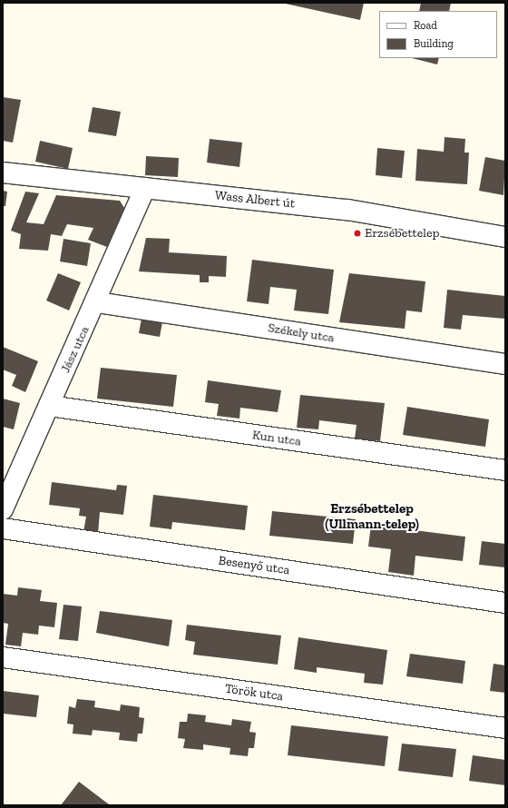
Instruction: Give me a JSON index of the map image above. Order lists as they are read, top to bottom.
{
  "streets": {
    "street": [
      "Wass Albert út",
      "Székely utca",
      "Jász utca",
      "Kun utca",
      "Besenyő utca",
      "Török utca"
    ]
  },
  "crossings": [
    ["Wass Albert út", "Jász utca"],
    ["Székely utca", "Jász utca"],
    ["Jász utca", "Kun utca"]
  ],
  "districts": ["Erzsébettelep (Ullmann-telep)"],
  "places": ["Erzsébettelep"],
  "legend": ["Road", "Building"]
}
